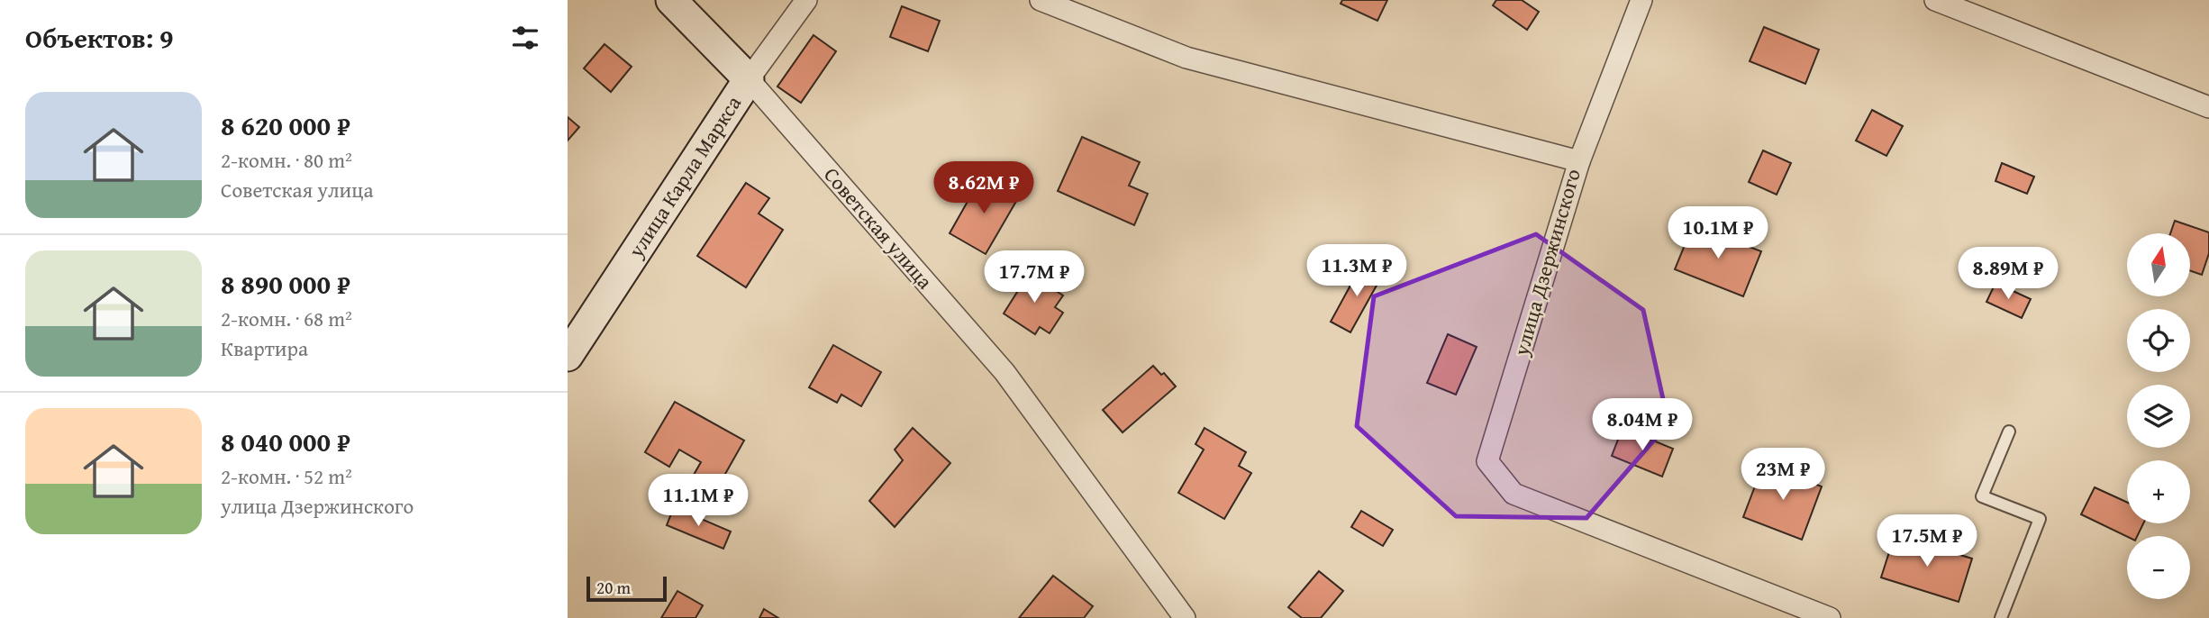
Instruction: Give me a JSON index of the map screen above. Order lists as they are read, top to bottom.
{
  "streets": {
    "main road": ["улица Карла Маркса", "Советская улица"],
    "street": ["улица Дзержинского"]
  },
  "crossings": [
    ["улица Карла Маркса", "Советская улица"]
  ],
  "scale_bar": "20 m",
  "north": "top",
  "page": {
    "heading": "Объектов: 9",
    "list": [
      {
        "name": "8 620 000 ₽",
        "note": "2-комн. · 80 m² · Советская улица"
      },
      {
        "name": "8 890 000 ₽",
        "note": "2-комн. · 68 m² · Квартира"
      },
      {
        "name": "8 040 000 ₽",
        "note": "2-комн. · 52 m² · улица Дзержинского"
      }
    ],
    "price": [
      "8.62M ₽",
      "10.1M ₽",
      "11.3M ₽",
      "8.89M ₽",
      "17.7M ₽",
      "8.04M ₽",
      "23M ₽",
      "11.1M ₽",
      "17.5M ₽"
    ],
    "map_buttons": ["+", "−"],
    "scale": "20 m"
  }
}
